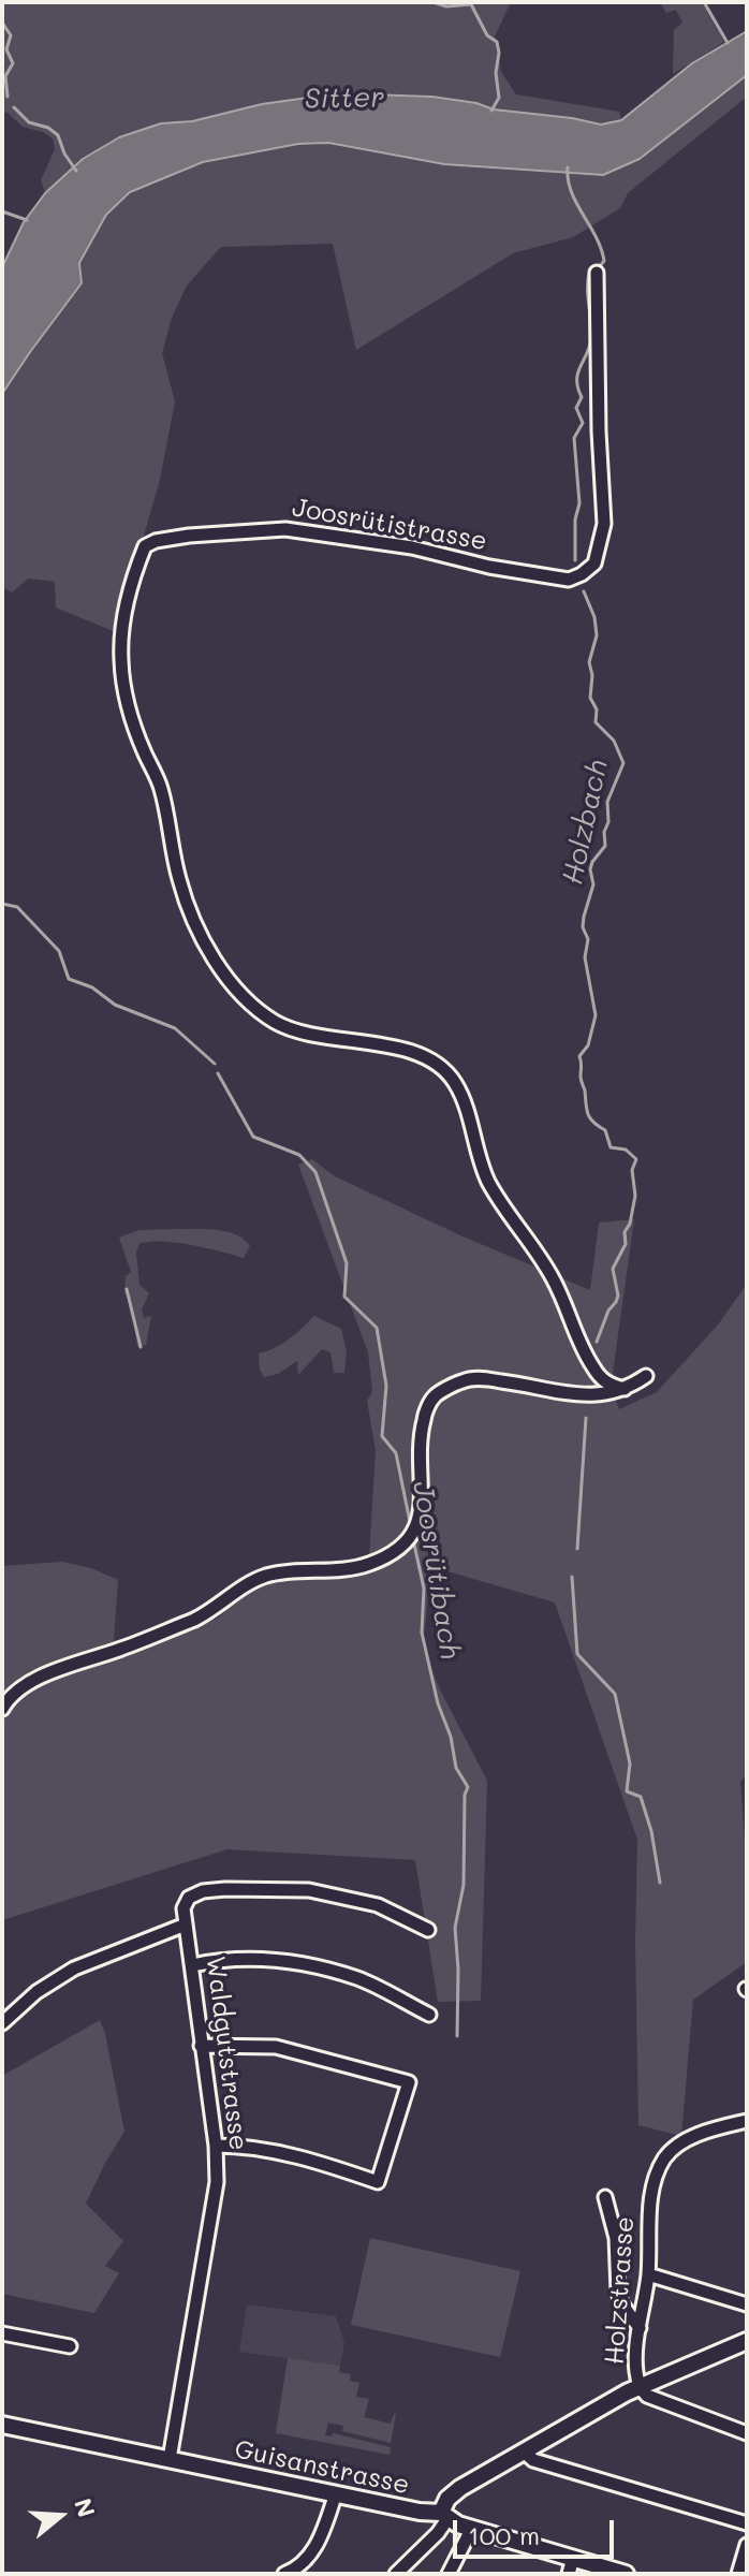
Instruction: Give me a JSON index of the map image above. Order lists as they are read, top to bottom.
{
  "streets": {
    "street": [
      "Joosrütistrasse",
      "Waldgutstrasse",
      "Holzstrasse",
      "Guisanstrasse"
    ]
  },
  "crossings": [
    ["Waldgutstrasse", "Guisanstrasse"],
    ["Holzstrasse", "Guisanstrasse"]
  ],
  "water": ["Sitter", "Holzbach", "Joosrütibach"],
  "scale_bar": "100 m",
  "north": "right"
}
